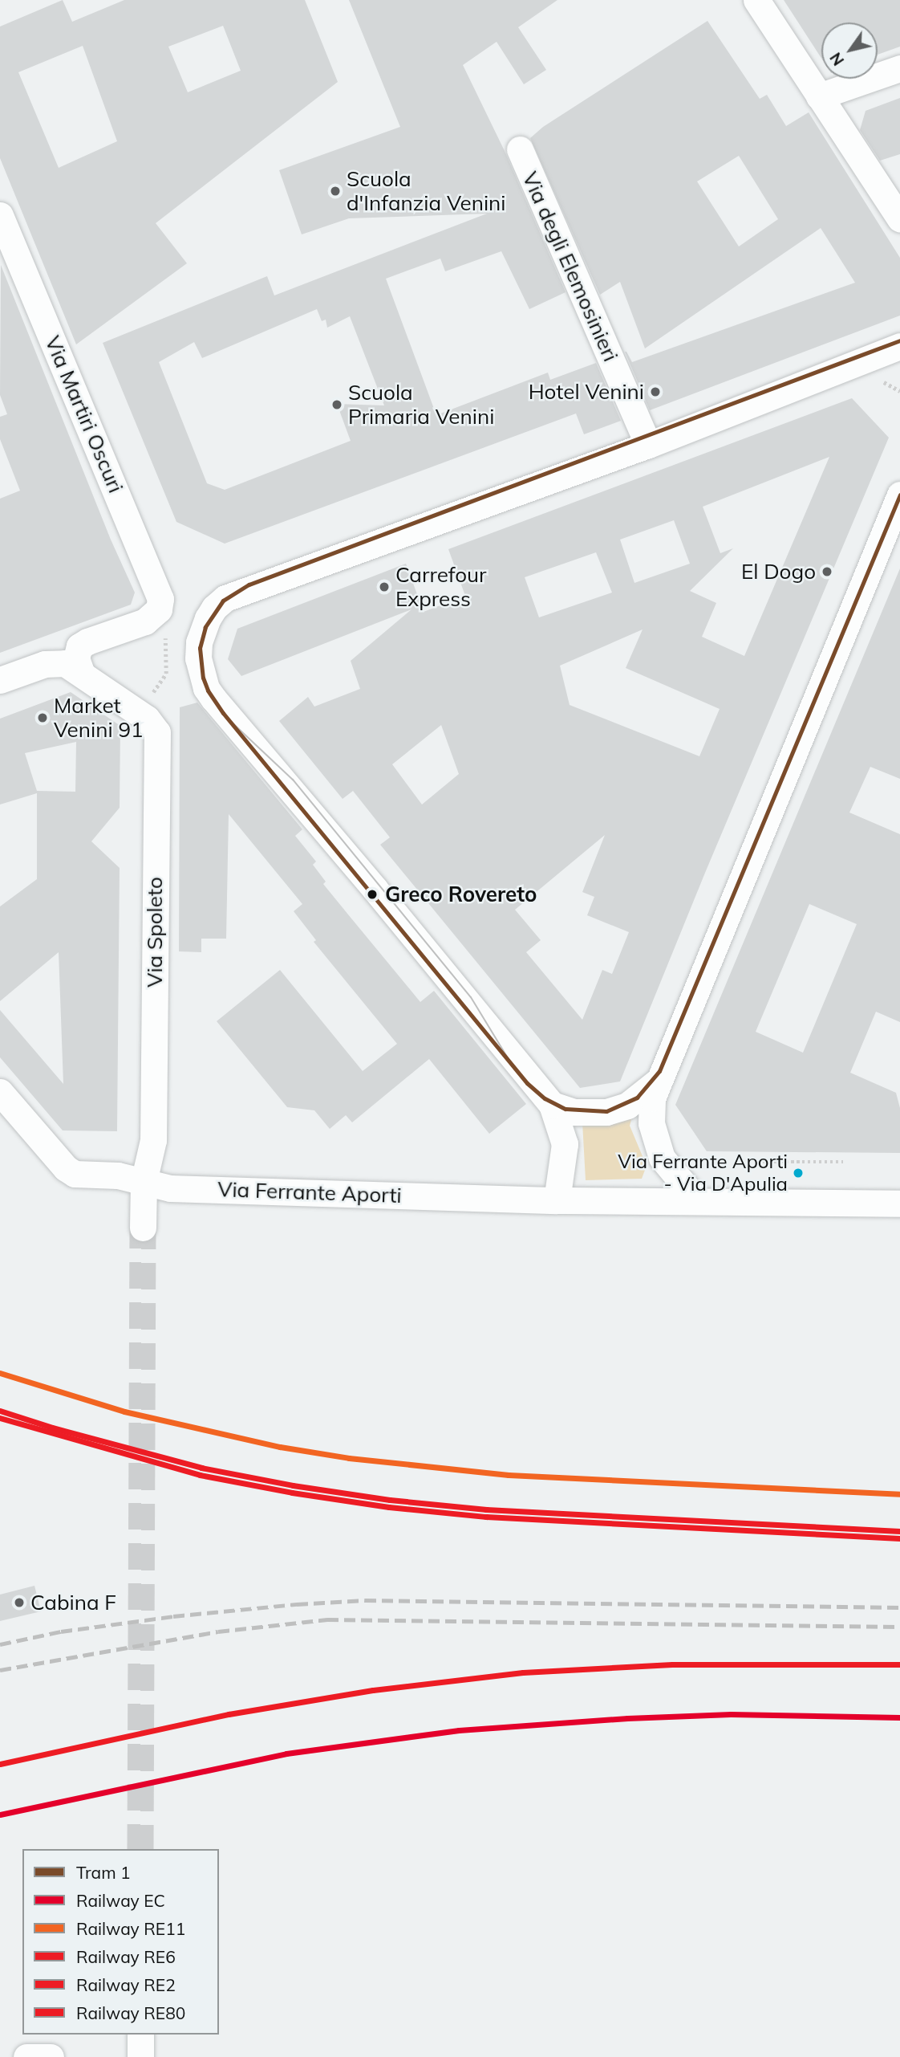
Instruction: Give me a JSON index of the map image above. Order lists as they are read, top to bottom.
{
  "streets": {
    "street": [
      "Via degli Elemosinieri",
      "Via Martiri Oscuri",
      "Via Spoleto",
      "Via Ferrante Aporti"
    ]
  },
  "crossings": [
    ["Via Spoleto", "Via Ferrante Aporti"]
  ],
  "places": [
    "Scuola d'Infanzia Venini",
    "Hotel Venini",
    "Scuola Primaria Venini",
    "El Dogo",
    "Carrefour Express",
    "Market Venini 91",
    "Greco Rovereto",
    "Via Ferrante Aporti - Via D'Apulia",
    "Cabina F"
  ],
  "lines": [
    "tram line 1",
    "rail line RE11",
    "rail line RE6",
    "rail line RE2",
    "rail line RE80",
    "rail line EC"
  ],
  "legend": [
    "Tram 1",
    "Railway EC",
    "Railway RE11",
    "Railway RE6",
    "Railway RE2",
    "Railway RE80"
  ],
  "north": "bottom left"
}
